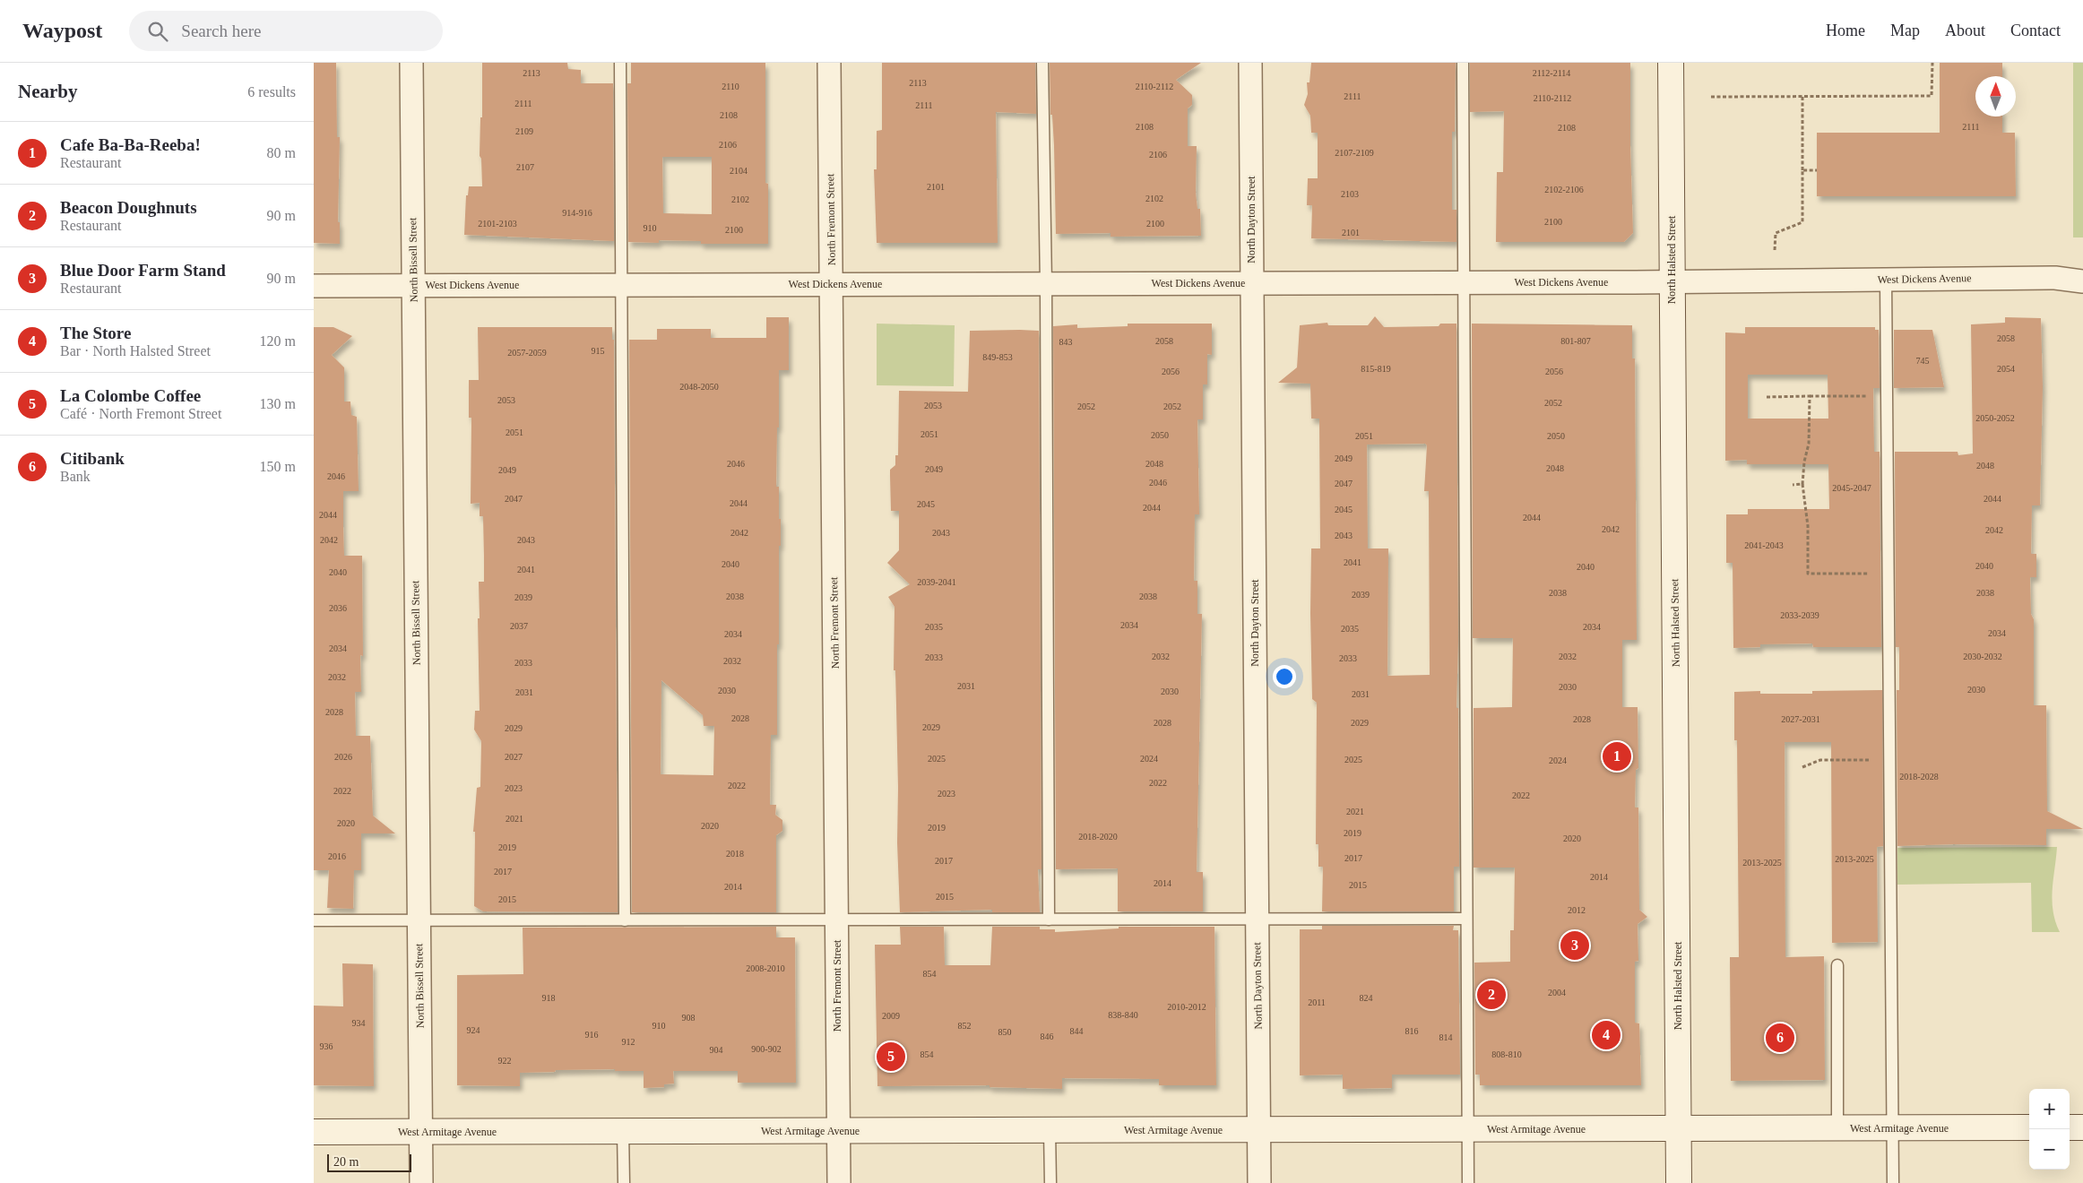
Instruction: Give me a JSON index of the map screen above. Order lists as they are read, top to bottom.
{
  "streets": {
    "main road": ["North Halsted Street", "West Armitage Avenue"],
    "street": [
      "North Fremont Street",
      "North Dayton Street",
      "North Bissell Street",
      "West Dickens Avenue"
    ]
  },
  "crossings": [
    ["North Fremont Street", "West Dickens Avenue"],
    ["North Fremont Street", "West Armitage Avenue"],
    ["North Dayton Street", "West Dickens Avenue"],
    ["North Dayton Street", "West Armitage Avenue"],
    ["North Bissell Street", "West Dickens Avenue"],
    ["North Bissell Street", "West Armitage Avenue"],
    ["North Halsted Street", "West Dickens Avenue"],
    ["North Halsted Street", "West Armitage Avenue"]
  ],
  "house_numbers": [
    "2113",
    "2112-2114",
    "2113",
    "2110",
    "2110-2112",
    "2111",
    "2110-2112",
    "2111",
    "2111",
    "2108",
    "2108",
    "2111",
    "2108",
    "2109",
    "2106",
    "2107-2109",
    "2106",
    "2107",
    "2104",
    "2101",
    "2102-2106",
    "2103",
    "2102",
    "2102",
    "914-916",
    "2100",
    "2101-2103",
    "2100",
    "910",
    "2100",
    "2101",
    "2058",
    "2058",
    "801-807",
    "843",
    "915",
    "2057-2059",
    "849-853",
    "745",
    "815-819",
    "2054",
    "2056",
    "2056",
    "2048-2050",
    "2053",
    "2052",
    "2053",
    "2052",
    "2052",
    "2050-2052",
    "2051",
    "2051",
    "2050",
    "2051",
    "2050",
    "2049",
    "2046",
    "2048",
    "2048",
    "2048",
    "2049",
    "2049",
    "2046",
    "2046",
    "2047",
    "2045-2047",
    "2047",
    "2044",
    "2044",
    "2045",
    "2044",
    "2045",
    "2044",
    "2044",
    "2042",
    "2042",
    "2042",
    "2043",
    "2043",
    "2042",
    "2043",
    "2041-2043",
    "2041",
    "2040",
    "2040",
    "2040",
    "2041",
    "2040",
    "2039-2041",
    "2038",
    "2038",
    "2039",
    "2038",
    "2038",
    "2039",
    "2036",
    "2033-2039",
    "2034",
    "2037",
    "2035",
    "2034",
    "2035",
    "2034",
    "2034",
    "2034",
    "2032",
    "2032",
    "2030-2032",
    "2033",
    "2033",
    "2032",
    "2033",
    "2032",
    "2031",
    "2030",
    "2030",
    "2030",
    "2030",
    "2031",
    "2031",
    "2028",
    "2028",
    "2028",
    "2027-2031",
    "2028",
    "2029",
    "2029",
    "2029",
    "2026",
    "2027",
    "2025",
    "2024",
    "2025",
    "2024",
    "2018-2028",
    "2022",
    "2022",
    "2023",
    "2022",
    "2023",
    "2022",
    "2021",
    "2021",
    "2020",
    "2020",
    "2019",
    "2019",
    "2018-2020",
    "2020",
    "2019",
    "2018",
    "2016",
    "2017",
    "2013-2025",
    "2017",
    "2013-2025",
    "2017",
    "2014",
    "2014",
    "2015",
    "2014",
    "2015",
    "2015",
    "2012",
    "2008-2010",
    "854",
    "2004",
    "918",
    "824",
    "2011",
    "2010-2012",
    "838-840",
    "2009",
    "908",
    "934",
    "910",
    "852",
    "924",
    "844",
    "816",
    "850",
    "916",
    "846",
    "814",
    "912",
    "936",
    "900-902",
    "904",
    "854",
    "808-810",
    "922"
  ],
  "scale_bar": "20 m",
  "north": "top",
  "page": {
    "header": "Waypost",
    "search": "Search here",
    "nav": [
      "Home",
      "Map",
      "About",
      "Contact"
    ],
    "heading": ["Nearby", "6 results"],
    "list": [
      {
        "mark": "1",
        "name": "Cafe Ba-Ba-Reeba!",
        "note": "Restaurant",
        "value": "80 m"
      },
      {
        "mark": "2",
        "name": "Beacon Doughnuts",
        "note": "Restaurant",
        "value": "90 m"
      },
      {
        "mark": "3",
        "name": "Blue Door Farm Stand",
        "note": "Restaurant",
        "value": "90 m"
      },
      {
        "mark": "4",
        "name": "The Store",
        "note": "Bar · North Halsted Street",
        "value": "120 m"
      },
      {
        "mark": "5",
        "name": "La Colombe Coffee",
        "note": "Café · North Fremont Street",
        "value": "130 m"
      },
      {
        "mark": "6",
        "name": "Citibank",
        "note": "Bank",
        "value": "150 m"
      }
    ],
    "pins": [
      "1",
      "3",
      "2",
      "4",
      "6",
      "5"
    ],
    "map_buttons": ["+", "−"],
    "scale": "20 m"
  }
}
